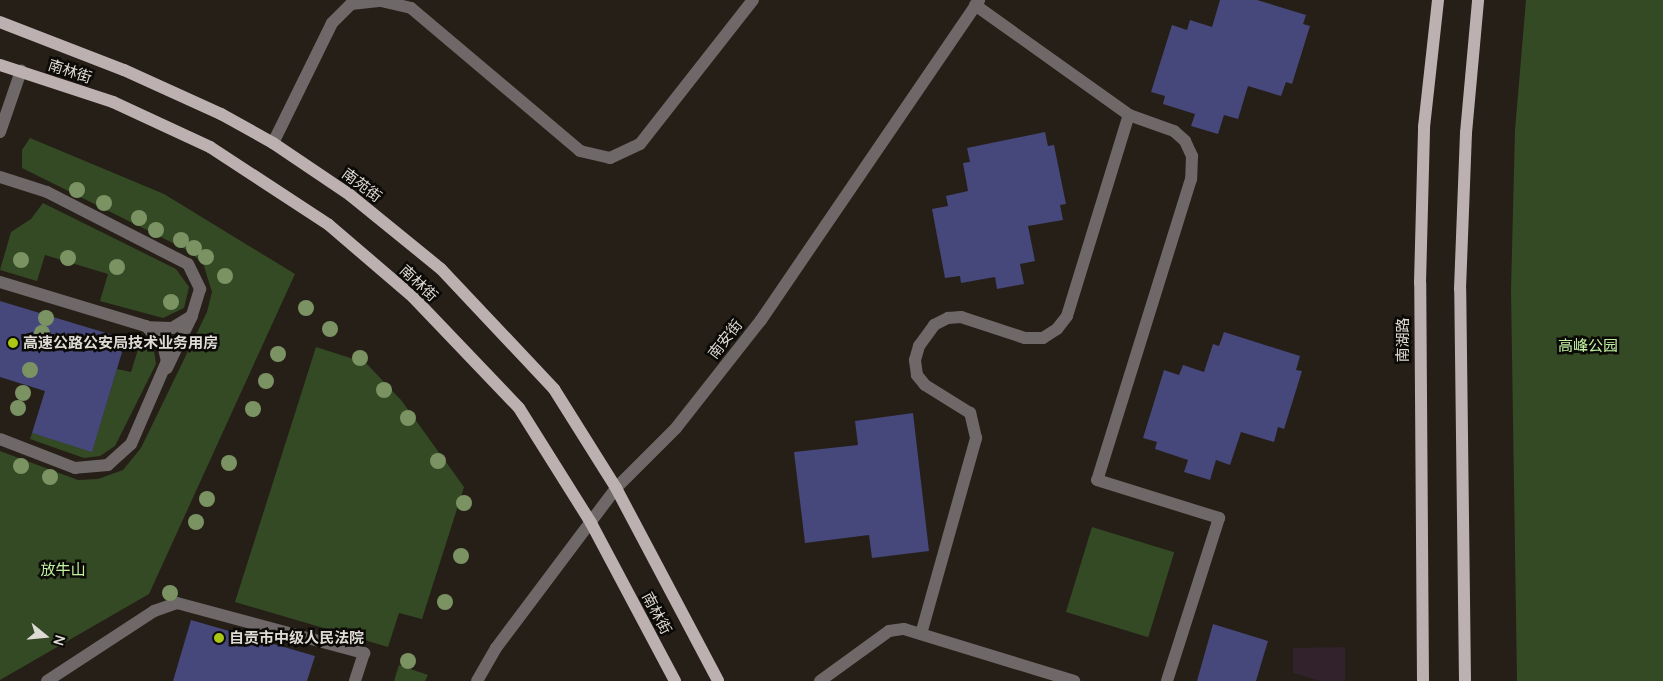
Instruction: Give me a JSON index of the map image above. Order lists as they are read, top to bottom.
{
  "streets": {
    "main road": ["南林街", "南苑街", "南湖路"],
    "street": ["南安街"]
  },
  "crossings": [
    ["南林街", "南苑街"],
    ["南林街", "南安街"],
    ["南苑街", "南安街"]
  ],
  "parks": ["高峰公园", "放牛山"],
  "places": ["高速公路公安局技术业务用房", "自贡市中级人民法院"],
  "north": "right"
}
